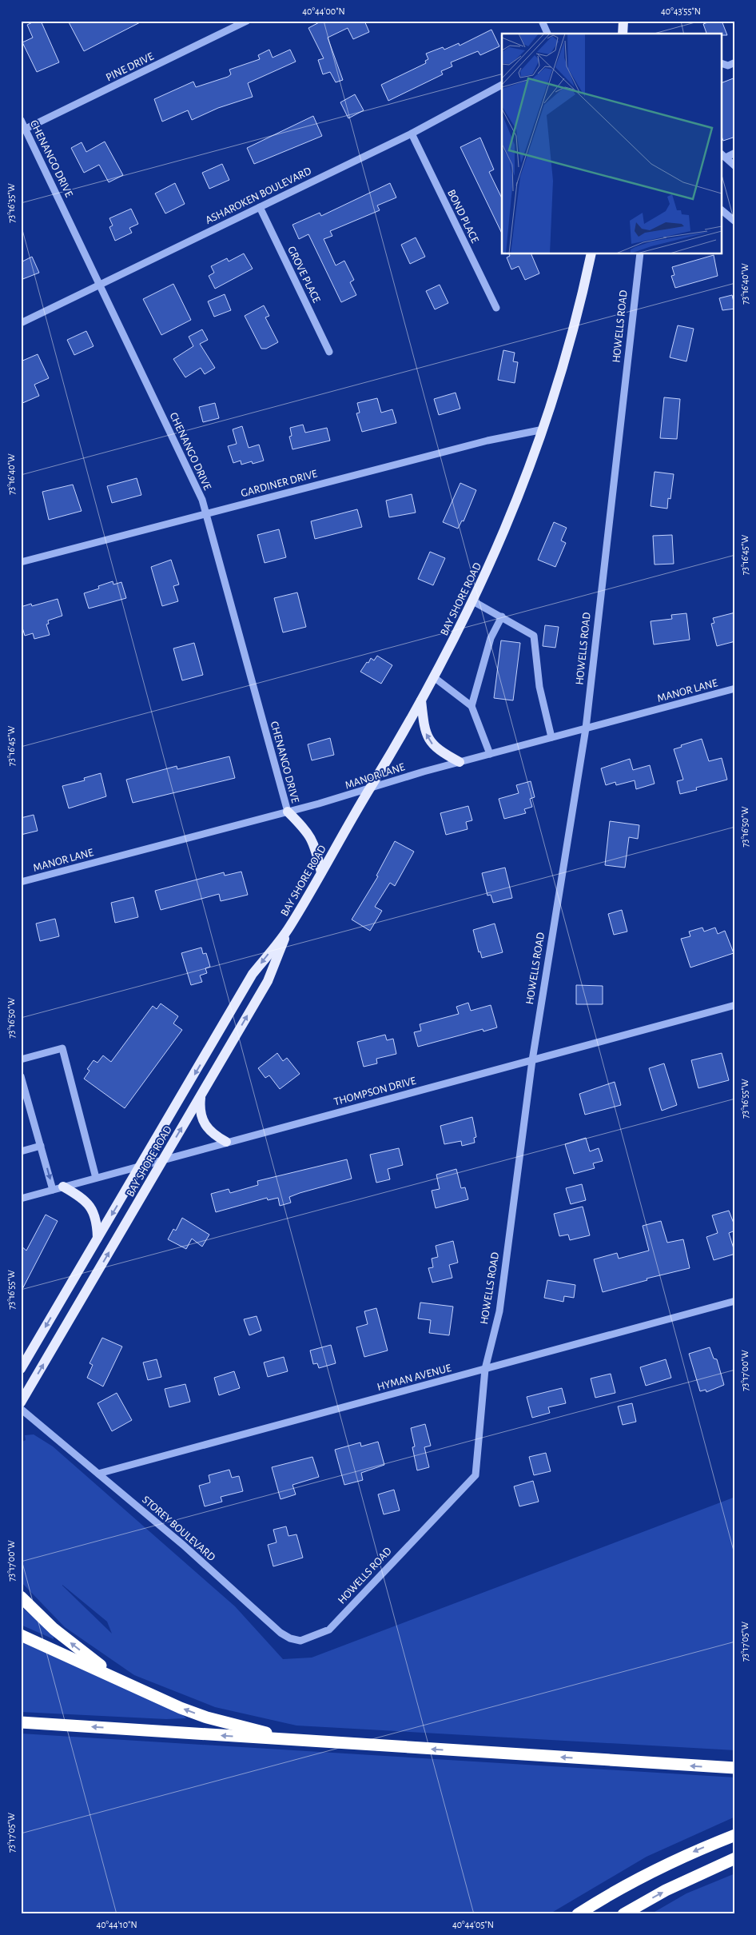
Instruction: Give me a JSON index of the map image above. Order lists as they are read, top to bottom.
{
  "streets": {
    "main road": ["BAY SHORE ROAD"],
    "street": [
      "PINE DRIVE",
      "CHENANGO DRIVE",
      "ASHAROKEN BOULEVARD",
      "BOND PLACE",
      "GROVE PLACE",
      "HOWELLS ROAD",
      "GARDINER DRIVE",
      "MANOR LANE",
      "THOMPSON DRIVE",
      "HYMAN AVENUE",
      "STOREY BOULEVARD"
    ]
  },
  "crossings": [
    ["PINE DRIVE", "CHENANGO DRIVE"],
    ["CHENANGO DRIVE", "ASHAROKEN BOULEVARD"],
    ["CHENANGO DRIVE", "GARDINER DRIVE"],
    ["CHENANGO DRIVE", "MANOR LANE"],
    ["ASHAROKEN BOULEVARD", "BOND PLACE"],
    ["ASHAROKEN BOULEVARD", "GROVE PLACE"],
    ["HOWELLS ROAD", "MANOR LANE"],
    ["HOWELLS ROAD", "THOMPSON DRIVE"],
    ["HOWELLS ROAD", "HYMAN AVENUE"],
    ["HOWELLS ROAD", "STOREY BOULEVARD"],
    ["GARDINER DRIVE", "BAY SHORE ROAD"],
    ["BAY SHORE ROAD", "MANOR LANE"],
    ["BAY SHORE ROAD", "THOMPSON DRIVE"],
    ["HYMAN AVENUE", "STOREY BOULEVARD"]
  ],
  "coordinates": [
    "40°44'00\"N",
    "40°43'55\"N",
    "73°16'35\"W",
    "73°16'40\"W",
    "73°16'45\"W",
    "73°16'50\"W",
    "73°16'55\"W",
    "73°17'00\"W",
    "73°17'05\"W",
    "40°44'10\"N",
    "40°44'05\"N"
  ]
}
